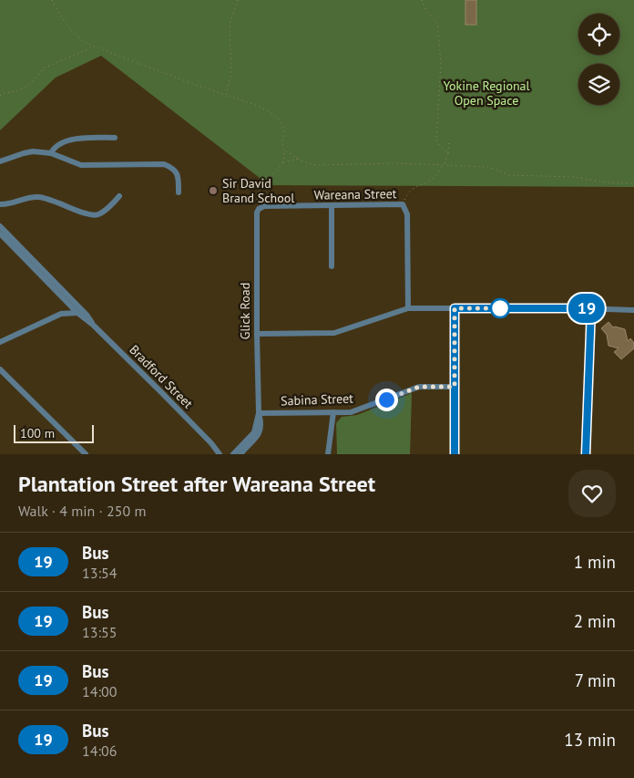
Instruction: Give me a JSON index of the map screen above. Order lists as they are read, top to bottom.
{
  "streets": {
    "street": [
      "Wareana Street",
      "Glick Road",
      "Bradford Street",
      "Sabina Street"
    ]
  },
  "crossings": [
    ["Wareana Street", "Glick Road"],
    ["Glick Road", "Sabina Street"]
  ],
  "parks": ["Yokine Regional Open Space"],
  "places": ["Sir David Brand School"],
  "lines": ["bus line 19"],
  "scale_bar": "100 m",
  "page": {
    "on_map": "19",
    "scale": "100 m",
    "heading": ["Plantation Street after Wareana Street", "Walk · 4 min · 250 m"],
    "list": [
      {
        "mark": "19",
        "name": "Bus",
        "note": "13:54",
        "value": "1 min"
      },
      {
        "mark": "19",
        "name": "Bus",
        "note": "13:55",
        "value": "2 min"
      },
      {
        "mark": "19",
        "name": "Bus",
        "note": "14:00",
        "value": "7 min"
      },
      {
        "mark": "19",
        "name": "Bus",
        "note": "14:06",
        "value": "13 min"
      }
    ]
  }
}
